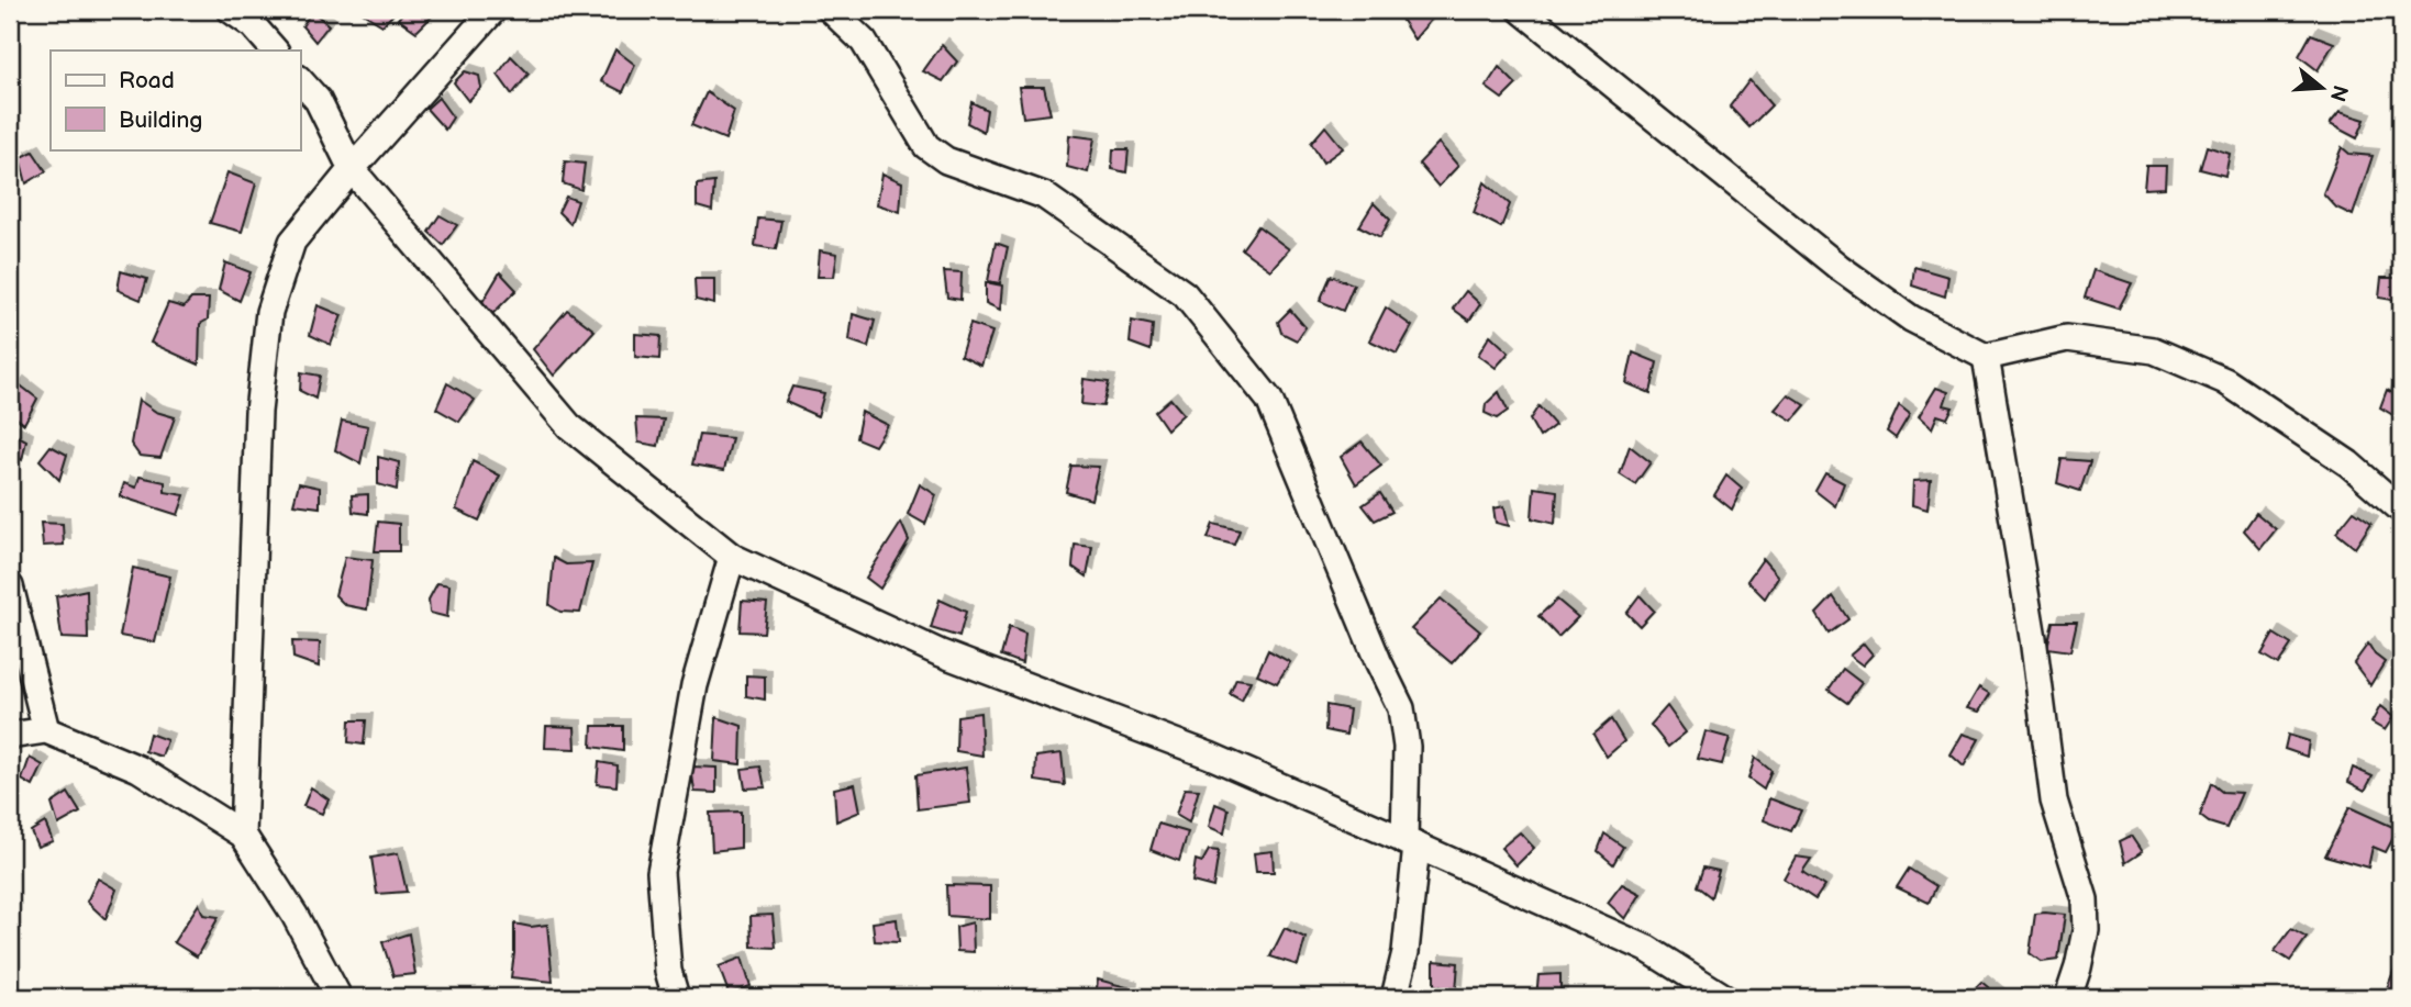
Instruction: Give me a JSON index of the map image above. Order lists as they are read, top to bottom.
{
  "legend": ["Road", "Building"],
  "north": "right"
}
